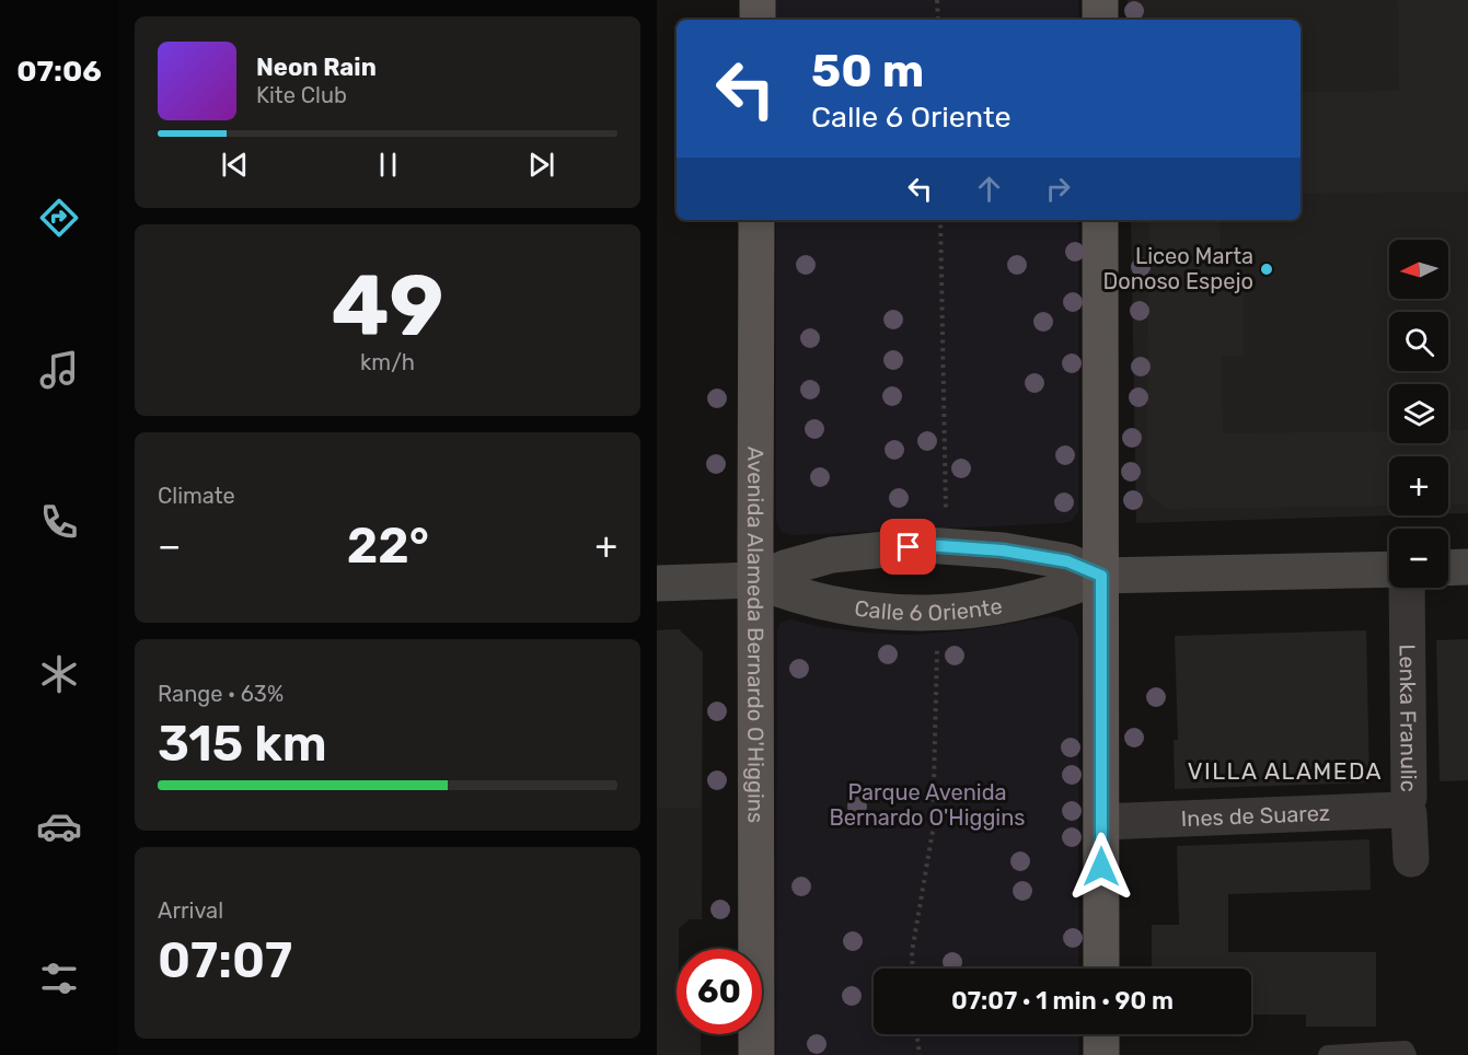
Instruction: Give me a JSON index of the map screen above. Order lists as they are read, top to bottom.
{
  "streets": {
    "main road": ["Calle 6 Oriente", "Avenida Alameda Bernardo O'Higgins"],
    "street": ["Lenka Franulic", "Ines de Suarez"]
  },
  "crossings": [
    ["Calle 6 Oriente", "Avenida Alameda Bernardo O'Higgins"],
    ["Lenka Franulic", "Ines de Suarez"]
  ],
  "districts": ["VILLA ALAMEDA"],
  "parks": ["Parque Avenida Bernardo O'Higgins"],
  "places": ["Liceo Marta Donoso Espejo"],
  "north": "left",
  "page": {
    "tabs": "07:06",
    "turn": ["50 m", "Calle 6 Oriente"],
    "song": ["Neon Rain", "Kite Club"],
    "tile": [
      ["49", "km/h"],
      "Climate",
      ["Range · 63%", "315 km"],
      ["Arrival", "07:07"]
    ],
    "map_buttons": ["+", "−"],
    "heat": ["−", "22°", "+"],
    "limit": "60",
    "trip": "07:07 · 1 min · 90 m"
  }
}
